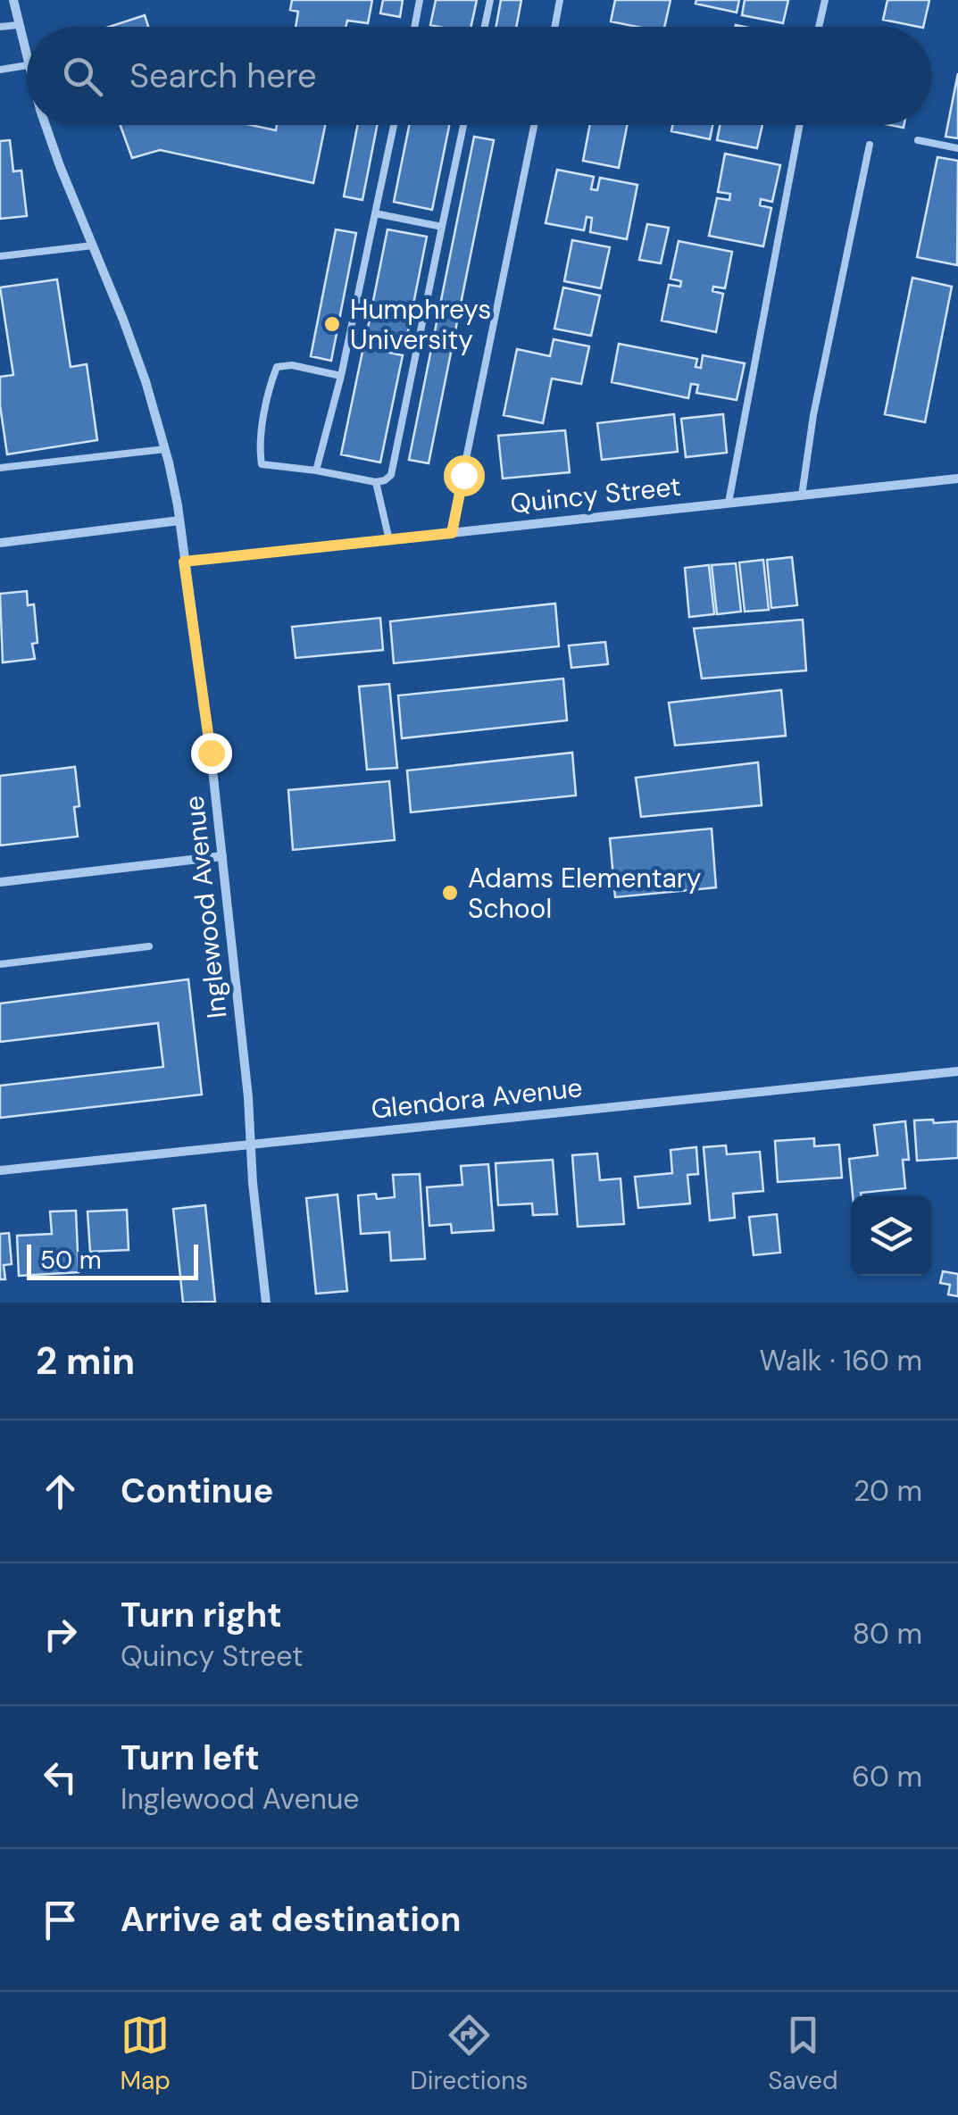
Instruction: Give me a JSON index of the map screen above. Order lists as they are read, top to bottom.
{
  "streets": {
    "street": ["Quincy Street", "Inglewood Avenue", "Glendora Avenue"]
  },
  "crossings": [
    ["Quincy Street", "Inglewood Avenue"],
    ["Inglewood Avenue", "Glendora Avenue"]
  ],
  "places": ["Humphreys University", "Adams Elementary School"],
  "scale_bar": "50 m",
  "page": {
    "search": "Search here",
    "scale": "50 m",
    "heading": ["2 min", "Walk · 160 m"],
    "list": [
      ["Continue", "20 m"],
      ["Turn right", "Quincy Street", "80 m"],
      ["Turn left", "Inglewood Avenue", "60 m"],
      "Arrive at destination"
    ],
    "nav": ["Map", "Directions", "Saved"]
  }
}
